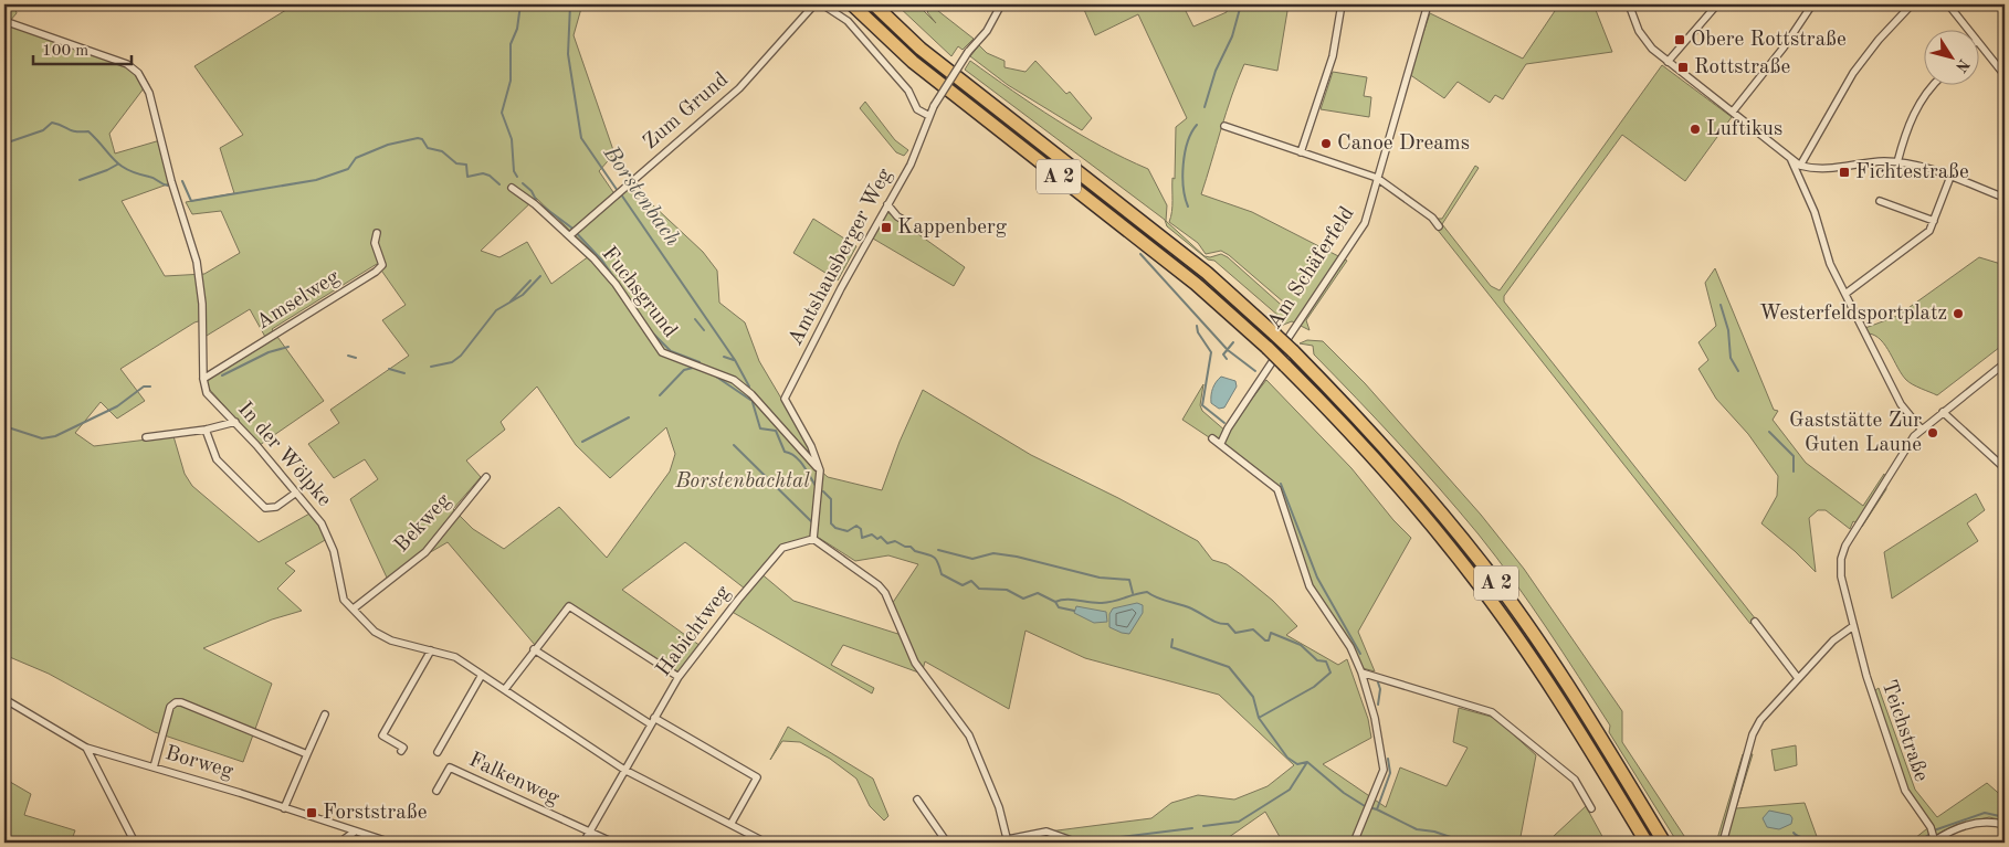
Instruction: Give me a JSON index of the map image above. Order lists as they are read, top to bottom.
{
  "streets": {
    "highway": ["A 2"],
    "street": [
      "Zum Grund",
      "Amtshausberger Weg",
      "Am Schäferfeld",
      "Fuchsgrund",
      "Amselweg",
      "In der Wölpke",
      "Bekweg",
      "Habichtweg",
      "Teichstraße",
      "Borweg",
      "Falkenweg"
    ]
  },
  "crossings": [
    ["Zum Grund", "Fuchsgrund"],
    ["Amtshausberger Weg", "Fuchsgrund"],
    ["Amtshausberger Weg", "Habichtweg"],
    ["Amselweg", "In der Wölpke"],
    ["In der Wölpke", "Bekweg"],
    ["In der Wölpke", "Habichtweg"]
  ],
  "water": ["Borstenbach"],
  "parks": ["Borstenbachtal"],
  "places": {
    "transit": [
      "Obere Rottstraße",
      "Rottstraße",
      "Fichtestraße",
      "Kappenberg",
      "Forststraße"
    ],
    "other": [
      "Luftikus",
      "Canoe Dreams",
      "Westerfeldsportplatz",
      "Gaststätte Zur Guten Laune"
    ]
  },
  "scale_bar": "100 m",
  "north": "bottom right"
}
